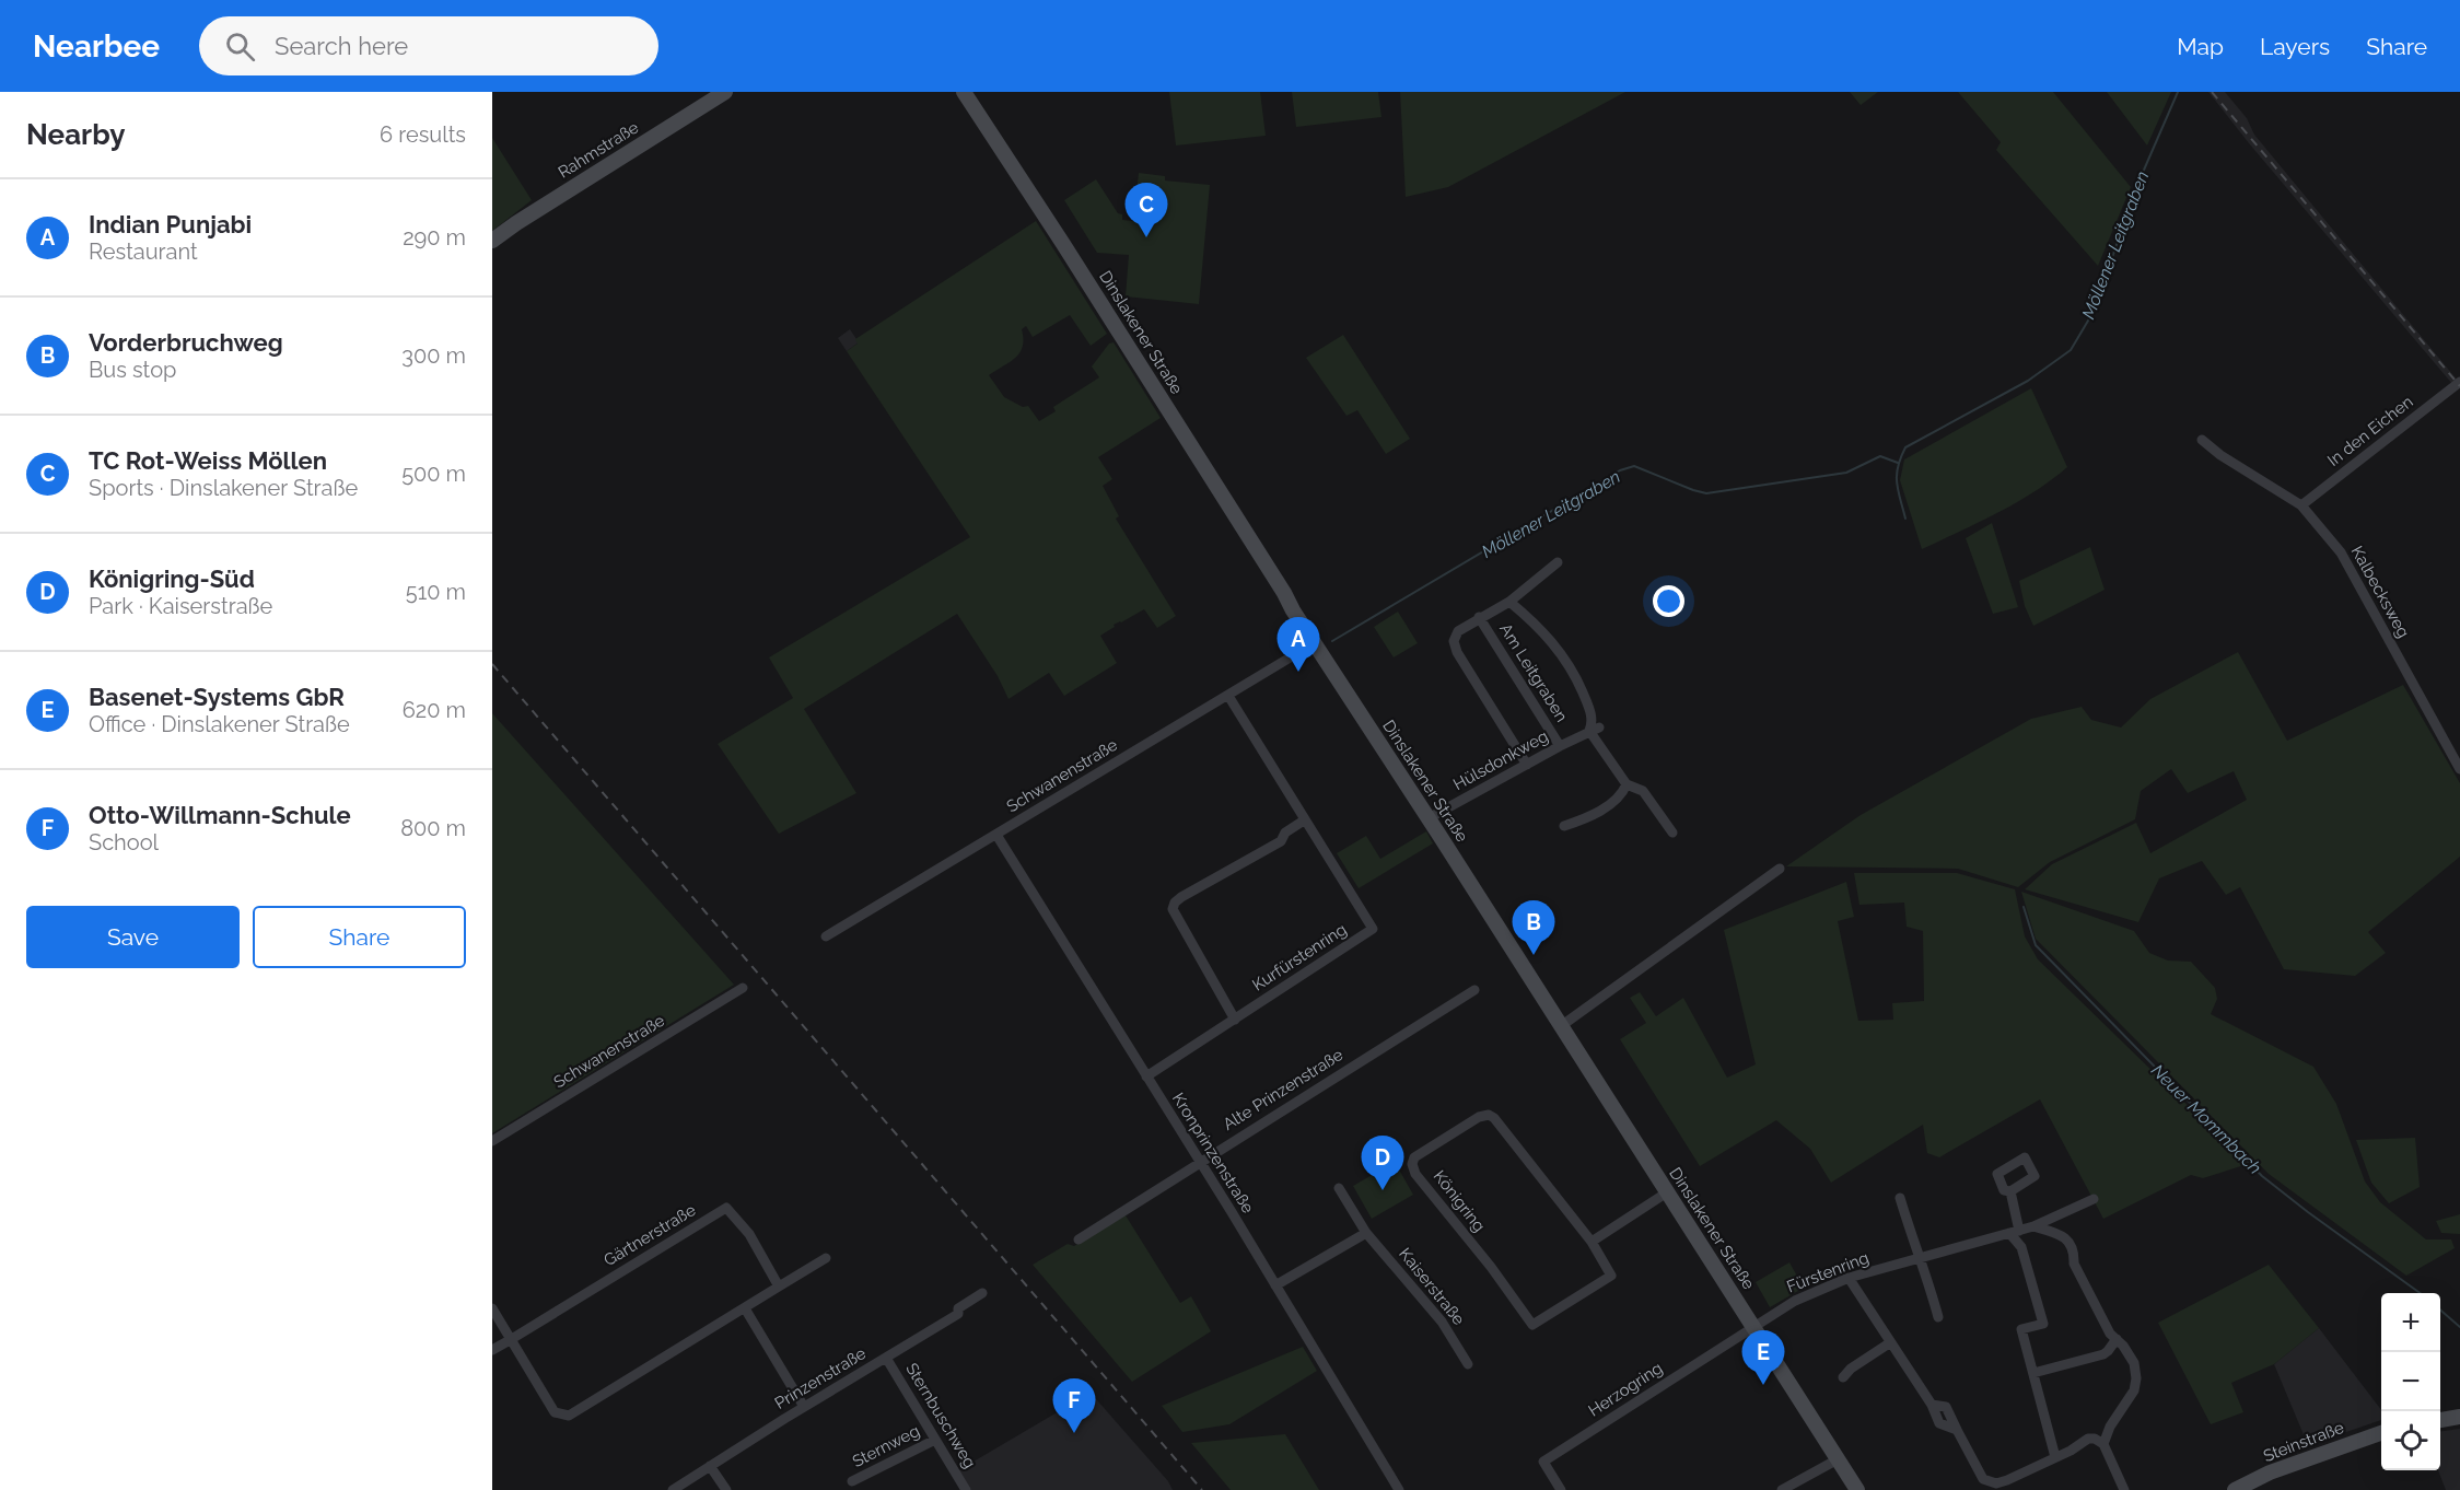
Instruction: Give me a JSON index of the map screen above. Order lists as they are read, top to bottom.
{
  "streets": {
    "main road": ["Rahmstraße", "Dinslakener Straße", "Steinstraße"],
    "street": [
      "In den Eichen",
      "Kalbecksweg",
      "Am Leitgraben",
      "Hülsdonkweg",
      "Schwanenstraße",
      "Kurfürstenring",
      "Alte Prinzenstraße",
      "Kronprinzenstraße",
      "Königring",
      "Gärtnerstraße",
      "Fürstenring",
      "Kaiserstraße",
      "Prinzenstraße",
      "Herzogring",
      "Sternbuschweg",
      "Sternweg"
    ]
  },
  "crossings": [
    ["Dinslakener Straße", "Hülsdonkweg"],
    ["Dinslakener Straße", "Schwanenstraße"],
    ["Dinslakener Straße", "Fürstenring"],
    ["Dinslakener Straße", "Herzogring"],
    ["In den Eichen", "Kalbecksweg"],
    ["Am Leitgraben", "Hülsdonkweg"],
    ["Schwanenstraße", "Kurfürstenring"],
    ["Schwanenstraße", "Kronprinzenstraße"],
    ["Kurfürstenring", "Kronprinzenstraße"],
    ["Alte Prinzenstraße", "Kronprinzenstraße"],
    ["Fürstenring", "Herzogring"],
    ["Prinzenstraße", "Sternbuschweg"],
    ["Sternbuschweg", "Sternweg"]
  ],
  "water": ["Möllener Leitgraben", "Neuer Mommbach"],
  "page": {
    "header": "Nearbee",
    "search": "Search here",
    "nav": ["Map", "Layers", "Share"],
    "heading": ["Nearby", "6 results"],
    "list": [
      {
        "mark": "A",
        "name": "Indian Punjabi",
        "note": "Restaurant",
        "value": "290 m"
      },
      {
        "mark": "B",
        "name": "Vorderbruchweg",
        "note": "Bus stop",
        "value": "300 m"
      },
      {
        "mark": "C",
        "name": "TC Rot-Weiss Möllen",
        "note": "Sports · Dinslakener Straße",
        "value": "500 m"
      },
      {
        "mark": "D",
        "name": "Königring-Süd",
        "note": "Park · Kaiserstraße",
        "value": "510 m"
      },
      {
        "mark": "E",
        "name": "Basenet-Systems GbR",
        "note": "Office · Dinslakener Straße",
        "value": "620 m"
      },
      {
        "mark": "F",
        "name": "Otto-Willmann-Schule",
        "note": "School",
        "value": "800 m"
      }
    ],
    "pins": [
      "C",
      "A",
      "B",
      "D",
      "E",
      "F"
    ],
    "buttons": ["Save", "Share"],
    "map_buttons": ["+", "−"]
  }
}
